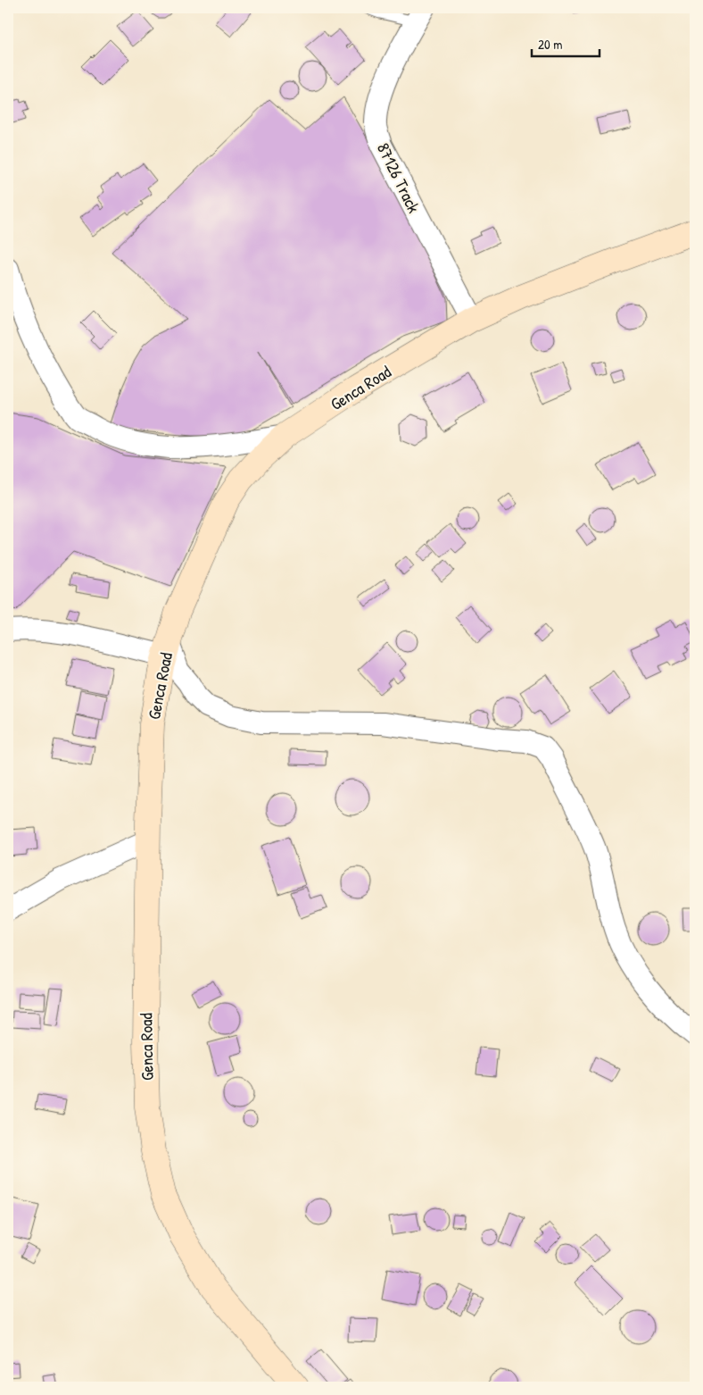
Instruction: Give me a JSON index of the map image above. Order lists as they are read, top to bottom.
{
  "streets": {
    "street": ["87126 Track", "Genca Road"]
  },
  "crossings": [
    ["87126 Track", "Genca Road"]
  ],
  "scale_bar": "20 m"
}
